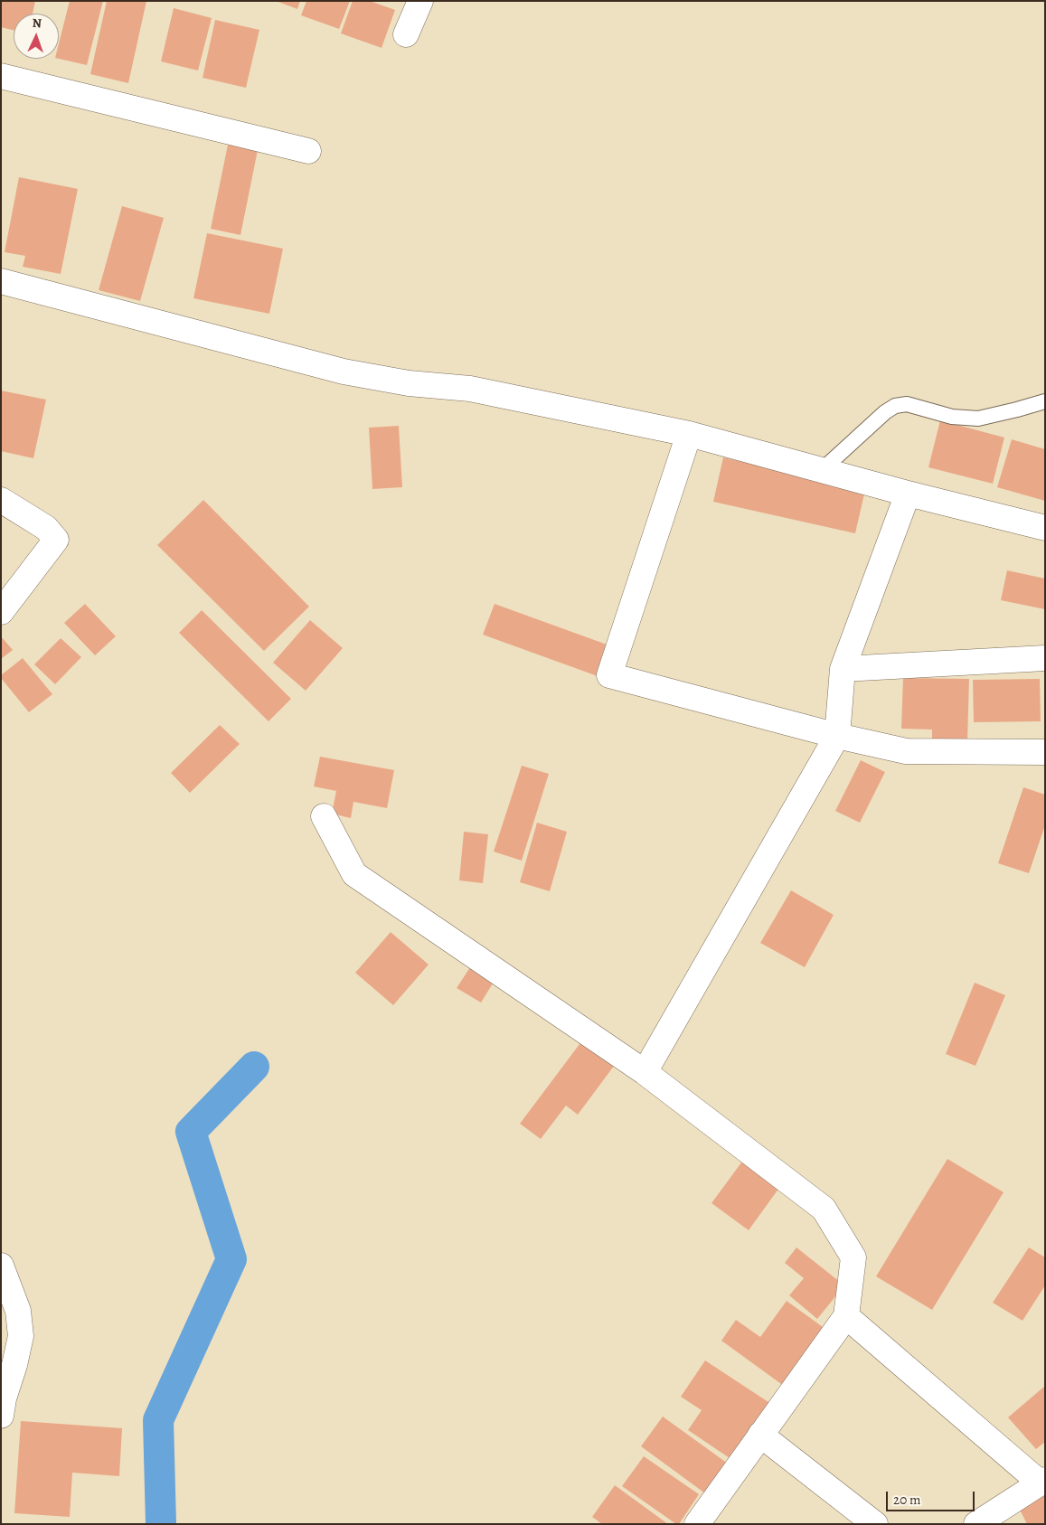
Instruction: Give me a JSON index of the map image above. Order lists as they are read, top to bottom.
{
  "scale_bar": "20 m",
  "north": "top"
}
